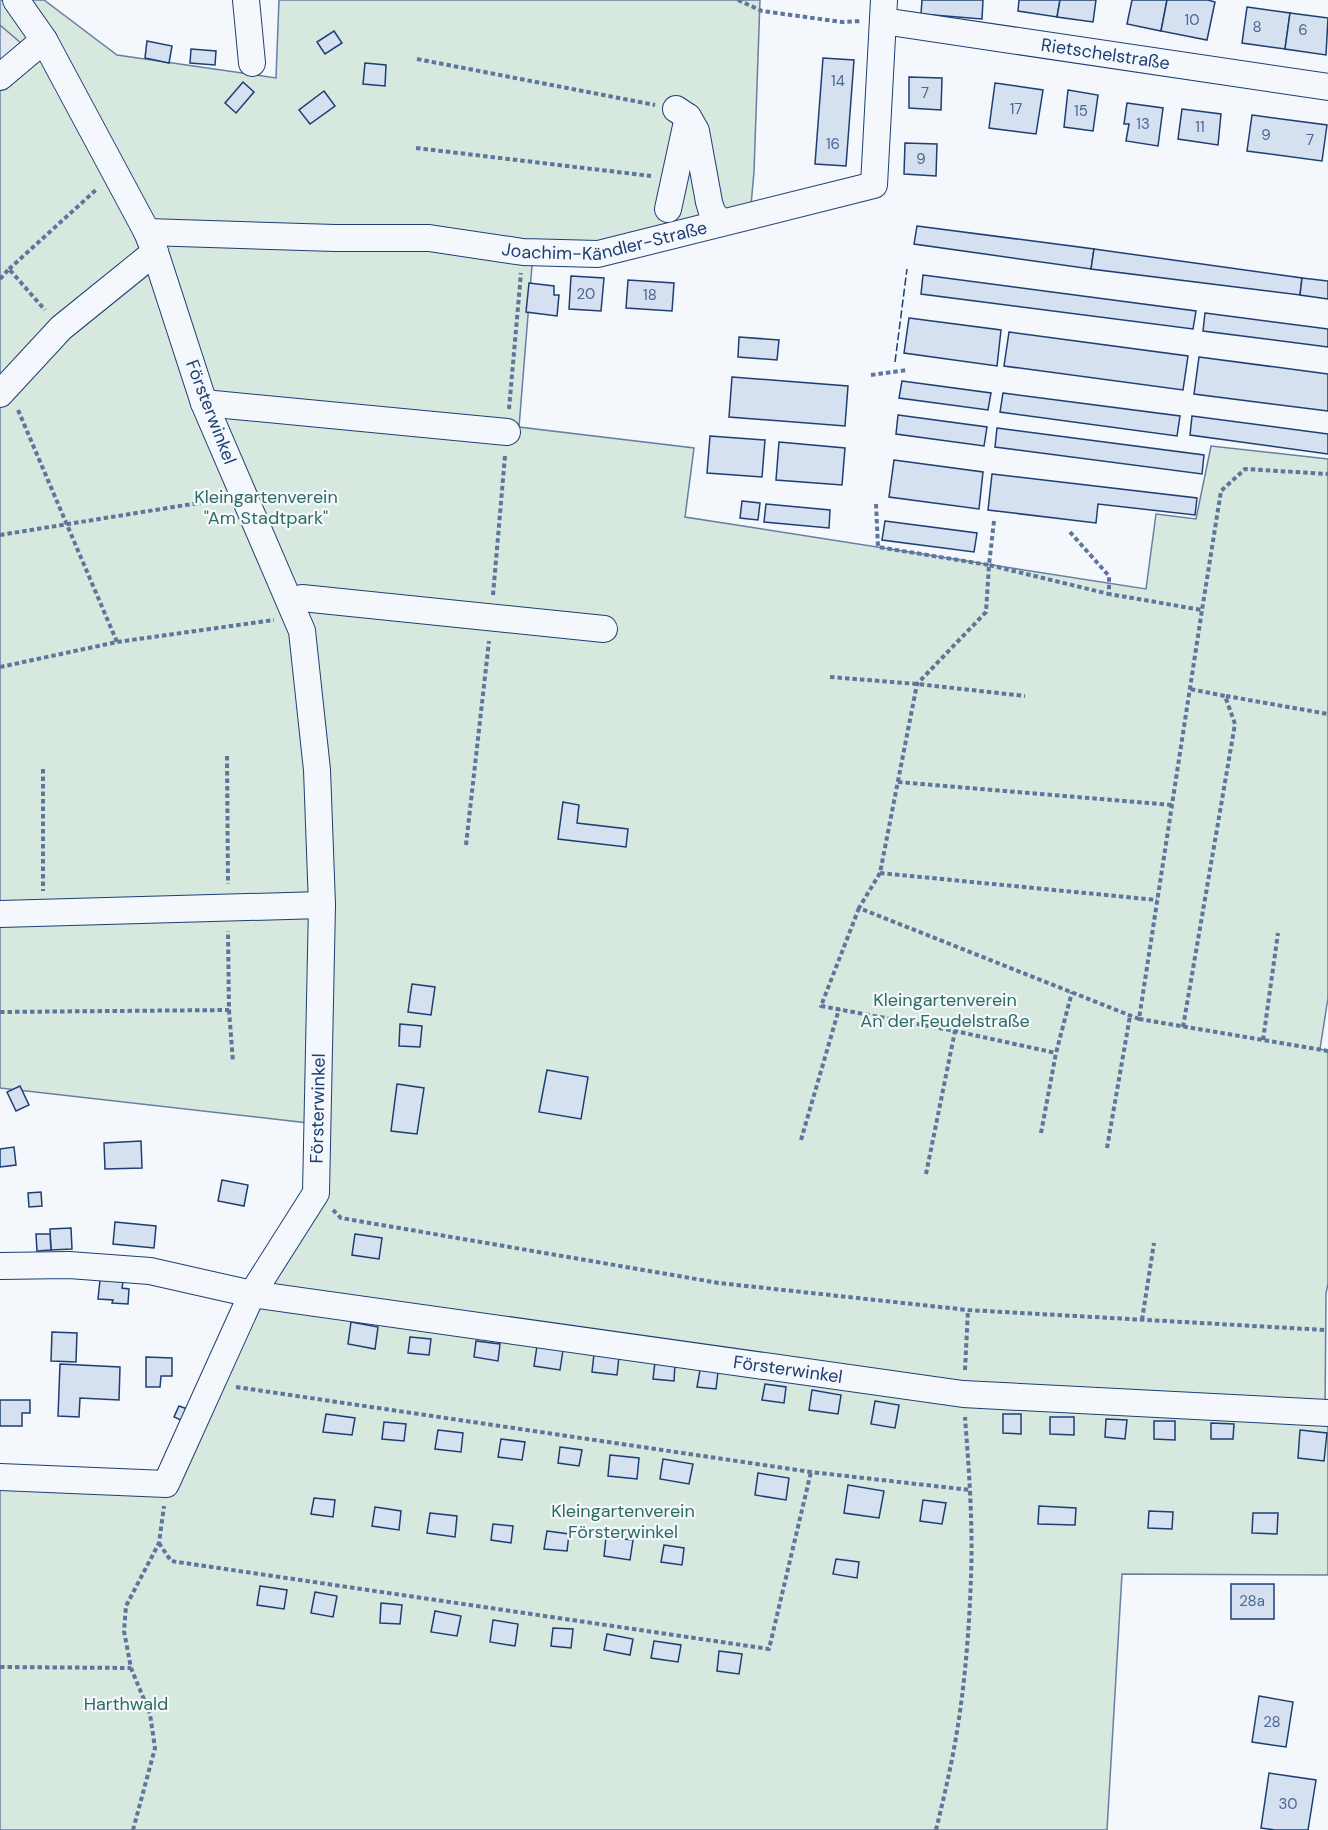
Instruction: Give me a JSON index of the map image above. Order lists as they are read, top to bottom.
{
  "streets": {
    "street": ["Rietschelstraße", "Joachim-Kändler-Straße", "Försterwinkel"]
  },
  "crossings": [
    ["Rietschelstraße", "Joachim-Kändler-Straße"],
    ["Joachim-Kändler-Straße", "Försterwinkel"]
  ],
  "parks": [
    "Kleingartenverein \"Am Stadtpark\"",
    "Kleingartenverein An der Feudelstraße",
    "Kleingartenverein Försterwinkel",
    "Harthwald"
  ],
  "house_numbers": [
    "10",
    "8",
    "6",
    "14",
    "7",
    "17",
    "15",
    "13",
    "11",
    "9",
    "7",
    "16",
    "9",
    "20",
    "18",
    "28a",
    "28",
    "30"
  ]
}
